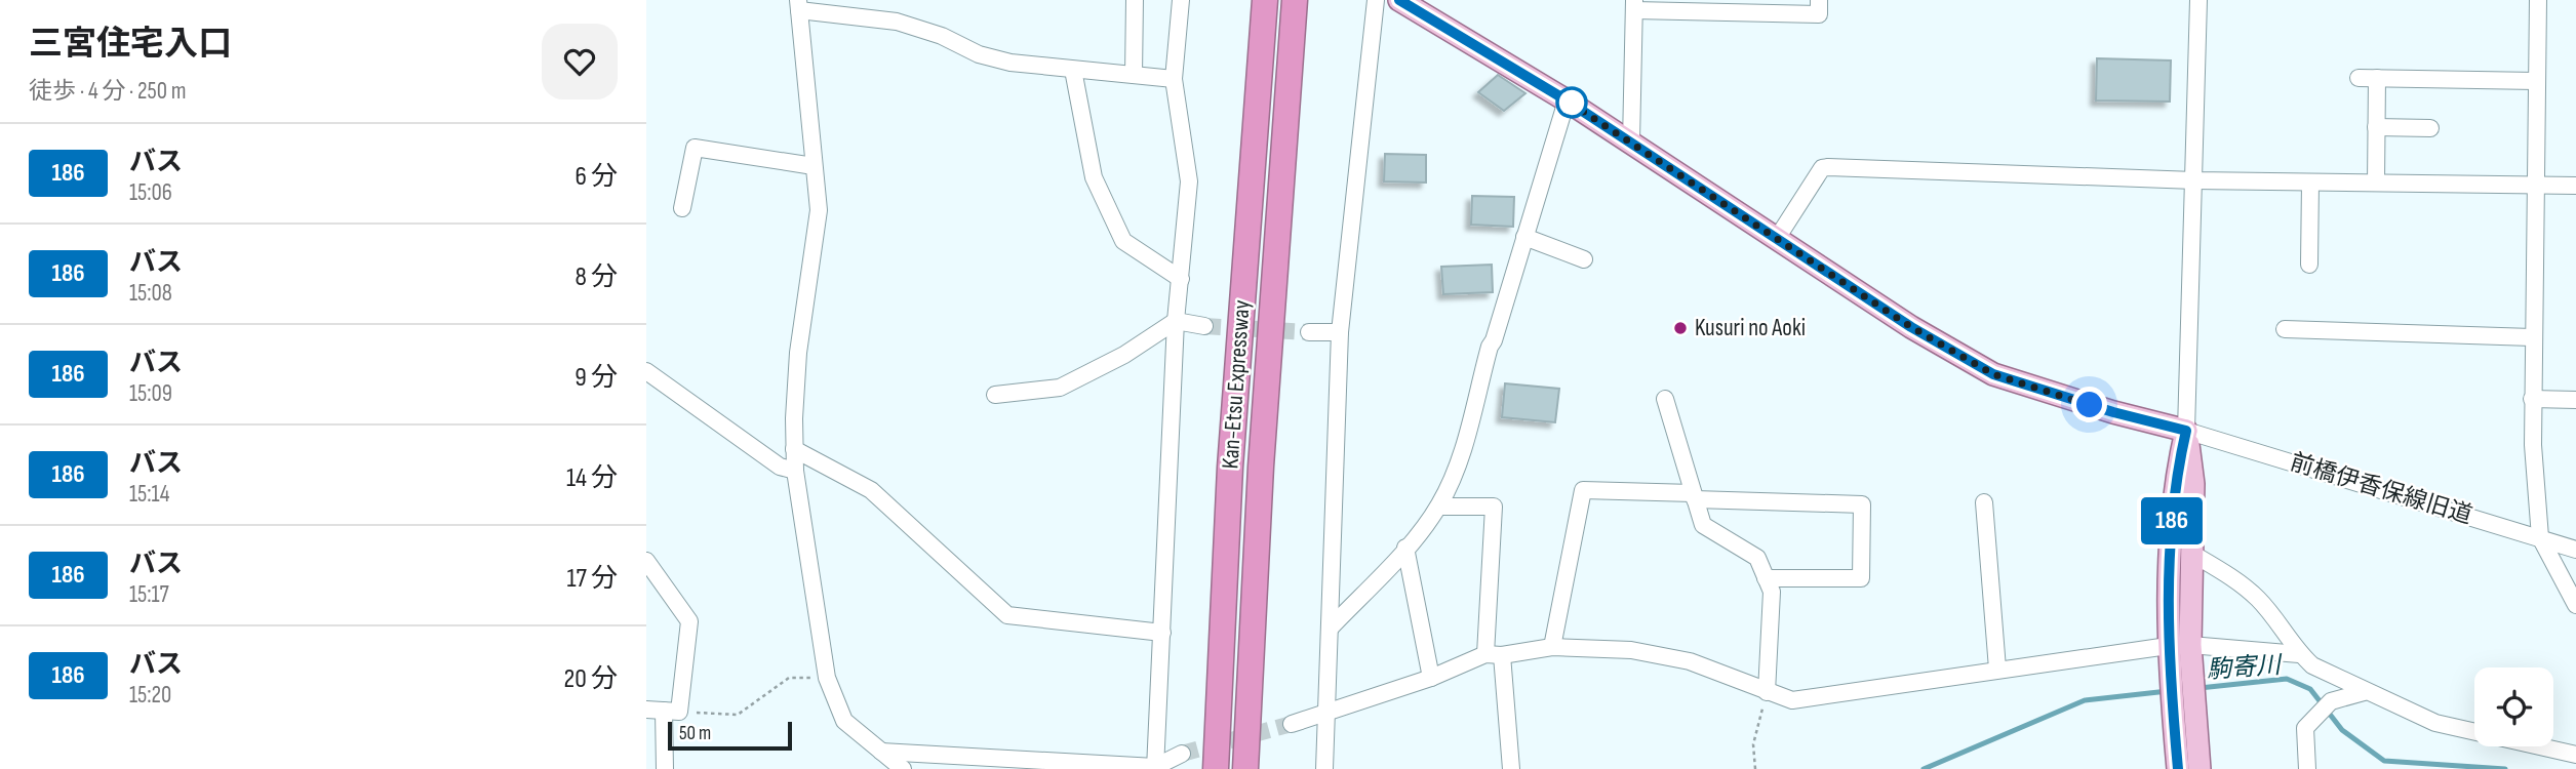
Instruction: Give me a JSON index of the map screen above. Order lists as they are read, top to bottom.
{
  "streets": {
    "highway": ["Kan-Etsu Expressway"],
    "street": ["前橋伊香保線旧道"]
  },
  "water": ["駒寄川"],
  "places": ["Kusuri no Aoki"],
  "lines": ["bus line 186"],
  "scale_bar": "50 m",
  "page": {
    "heading": ["三宮住宅入口", "徒歩 · 4 分 · 250 m"],
    "on_map": "186",
    "list": [
      {
        "mark": "186",
        "name": "バス",
        "note": "15:06",
        "value": "6 分"
      },
      {
        "mark": "186",
        "name": "バス",
        "note": "15:08",
        "value": "8 分"
      },
      {
        "mark": "186",
        "name": "バス",
        "note": "15:09",
        "value": "9 分"
      },
      {
        "mark": "186",
        "name": "バス",
        "note": "15:14",
        "value": "14 分"
      },
      {
        "mark": "186",
        "name": "バス",
        "note": "15:17",
        "value": "17 分"
      },
      {
        "mark": "186",
        "name": "バス",
        "note": "15:20",
        "value": "20 分"
      }
    ],
    "scale": "50 m"
  }
}
